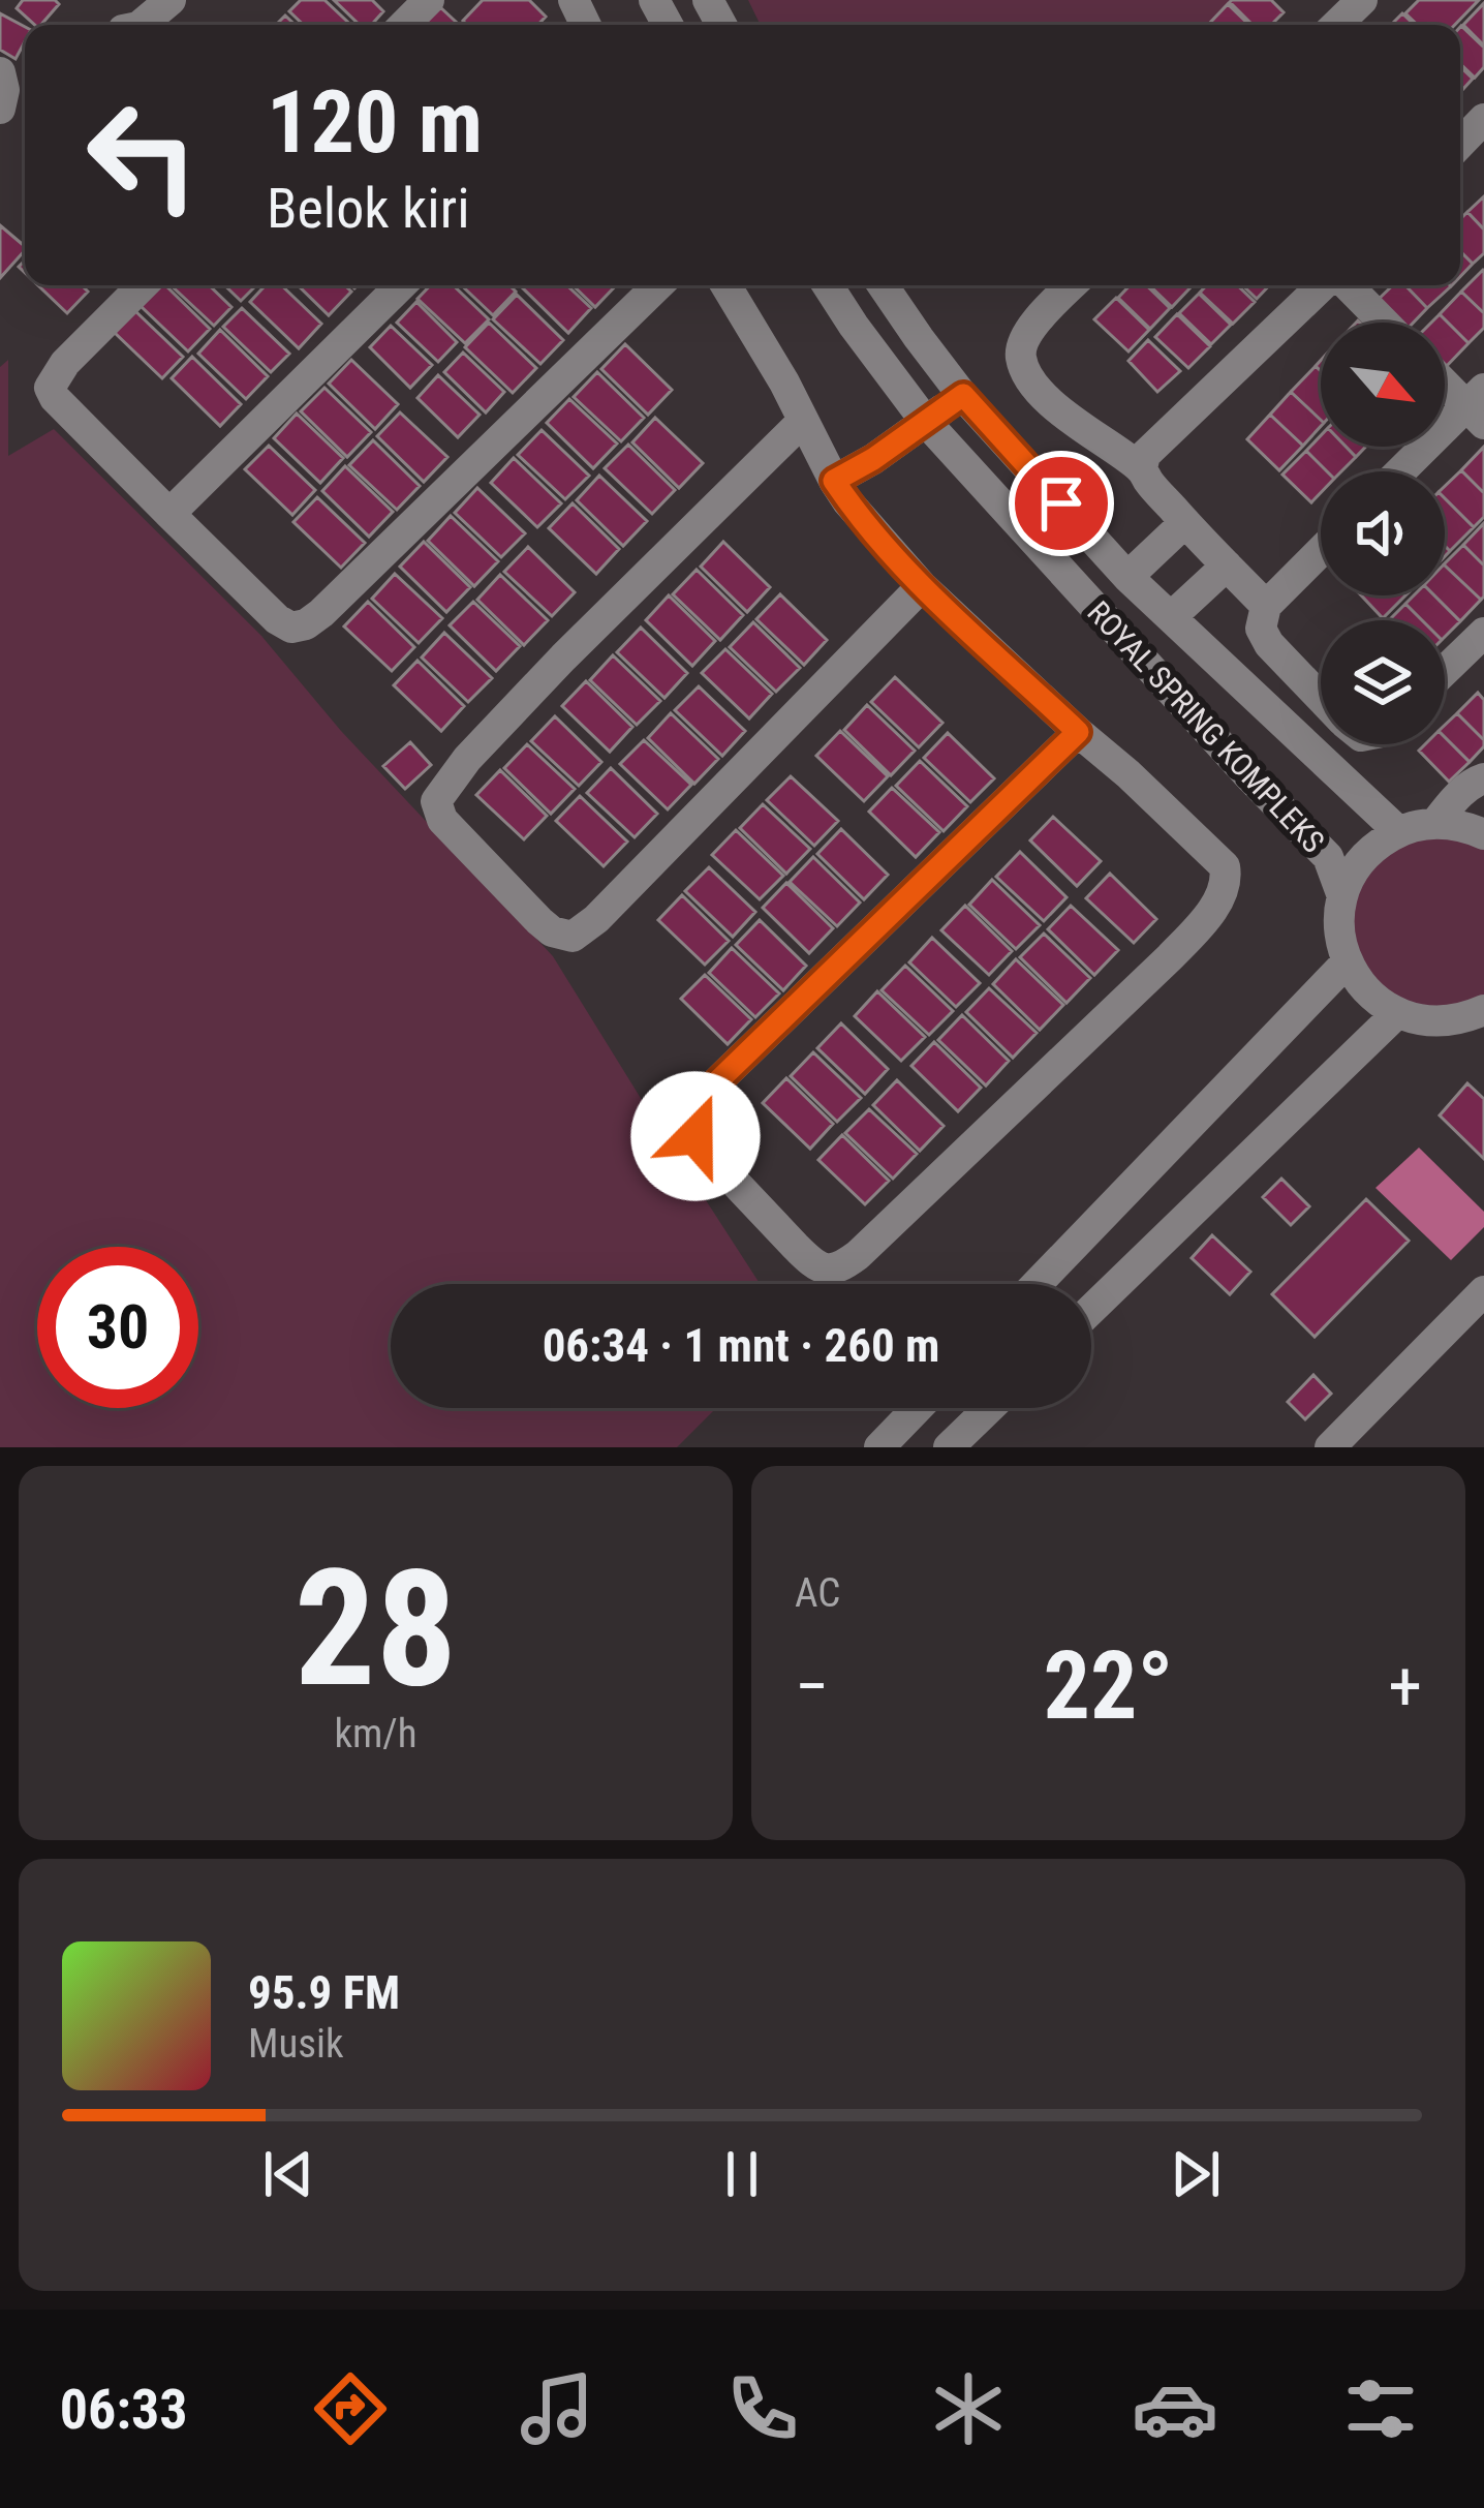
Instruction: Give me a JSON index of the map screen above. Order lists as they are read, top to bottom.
{
  "streets": {
    "street": ["ROYAL SPRING KOMPLEKS"]
  },
  "north": "bottom right",
  "page": {
    "turn": ["120 m", "Belok kiri"],
    "limit": "30",
    "trip": "06:34 · 1 mnt · 260 m",
    "tile": [
      ["28", "km/h"],
      "AC"
    ],
    "heat": ["−", "22°", "+"],
    "song": ["95.9 FM", "Musik"],
    "tabs": "06:33"
  }
}
